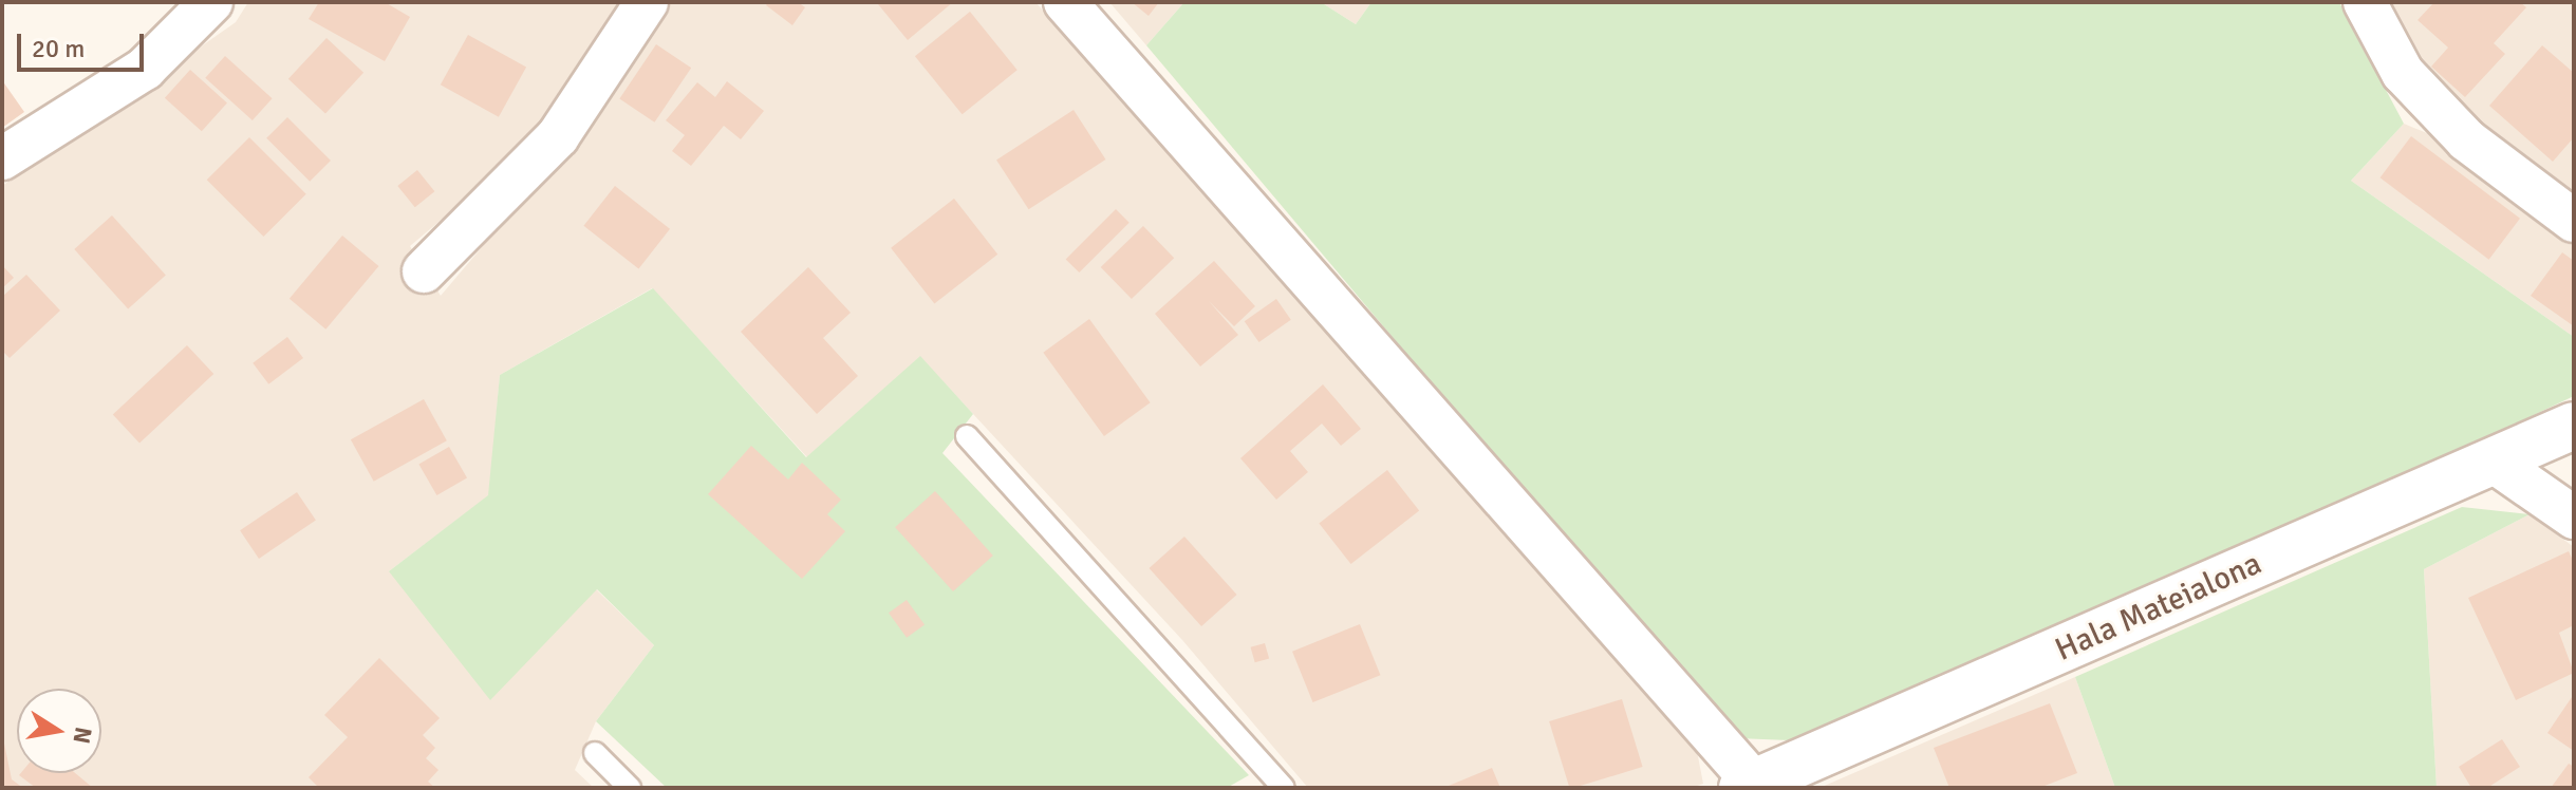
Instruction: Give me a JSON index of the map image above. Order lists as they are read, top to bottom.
{
  "streets": {
    "street": ["Hala Mateialona"]
  },
  "scale_bar": "20 m",
  "north": "right"
}
